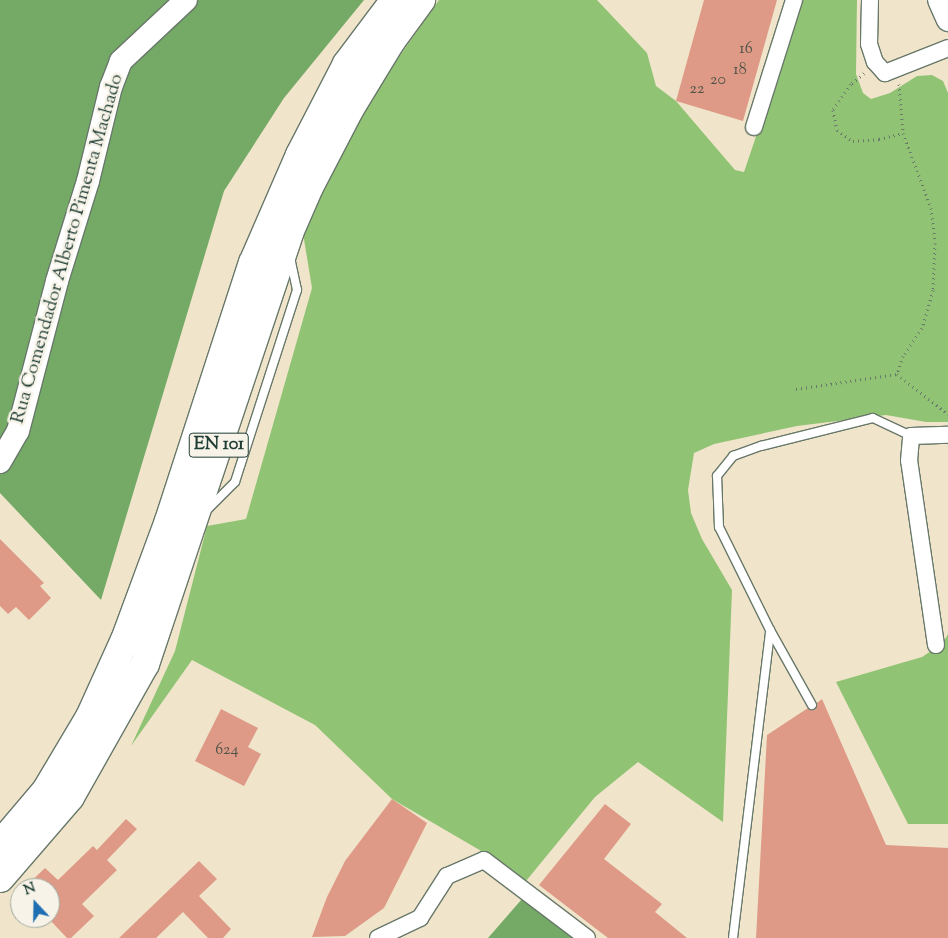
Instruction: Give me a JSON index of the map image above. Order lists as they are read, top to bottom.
{
  "streets": {
    "highway": ["EN 101"],
    "street": ["Rua Comendador Alberto Pimenta Machado"]
  },
  "house_numbers": [
    "16",
    "18",
    "20",
    "22",
    "624"
  ],
  "north": "top"
}
